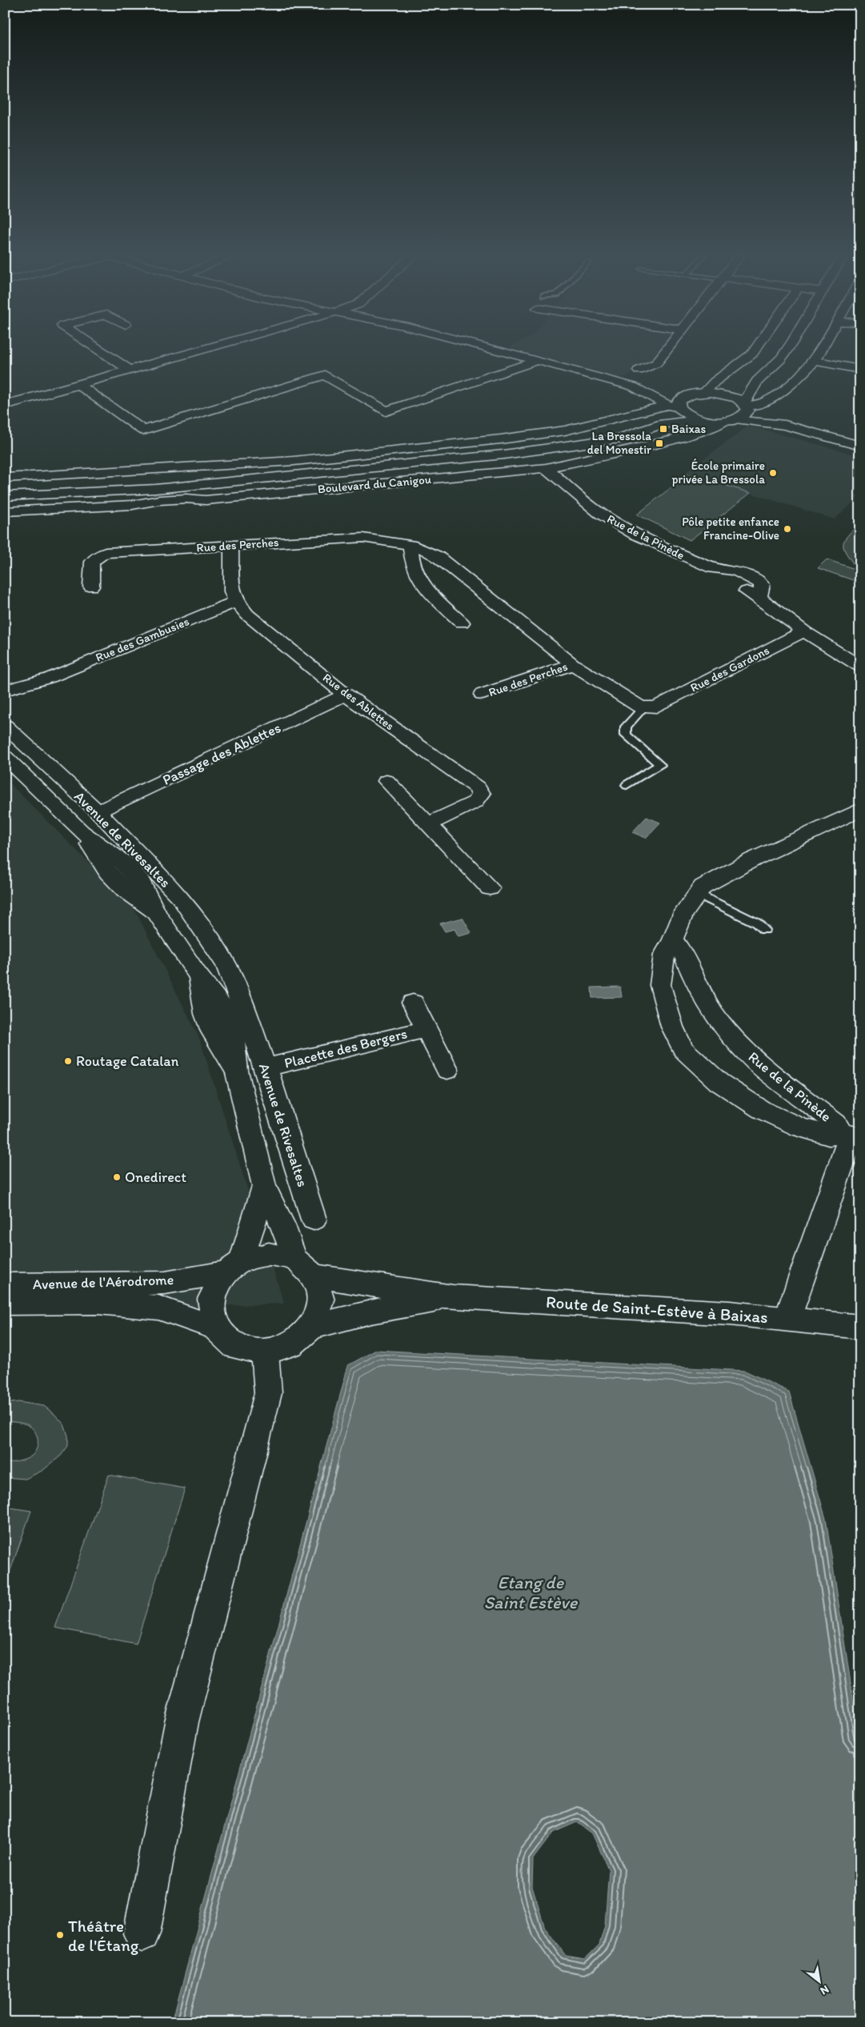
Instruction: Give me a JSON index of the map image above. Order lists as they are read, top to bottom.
{
  "streets": {
    "street": [
      "Boulevard du Canigou",
      "Rue de la Pinède",
      "Rue des Perches",
      "Rue des Gambusies",
      "Rue des Gardons",
      "Rue des Ablettes",
      "Passage des Ablettes",
      "Avenue de Rivesaltes",
      "Placette des Bergers",
      "Avenue de l'Aérodrome",
      "Route de Saint-Estève à Baixas"
    ]
  },
  "crossings": [
    ["Boulevard du Canigou", "Rue de la Pinède"],
    ["Rue de la Pinède", "Rue des Gardons"],
    ["Rue des Perches", "Rue des Gardons"],
    ["Rue des Gambusies", "Rue des Ablettes"],
    ["Rue des Ablettes", "Passage des Ablettes"],
    ["Passage des Ablettes", "Avenue de Rivesaltes"],
    ["Avenue de Rivesaltes", "Placette des Bergers"],
    ["Avenue de Rivesaltes", "Avenue de l'Aérodrome"],
    ["Avenue de Rivesaltes", "Route de Saint-Estève à Baixas"],
    ["Avenue de l'Aérodrome", "Route de Saint-Estève à Baixas"]
  ],
  "water": ["Etang de Saint Estève"],
  "places": {
    "transit": ["Baixas", "La Bressola del Monestir"],
    "other": [
      "École primaire privée La Bressola",
      "Pôle petite enfance Francine-Olive",
      "Routage Catalan",
      "Onedirect",
      "Théâtre de l'Étang"
    ]
  },
  "north": "bottom right"
}
